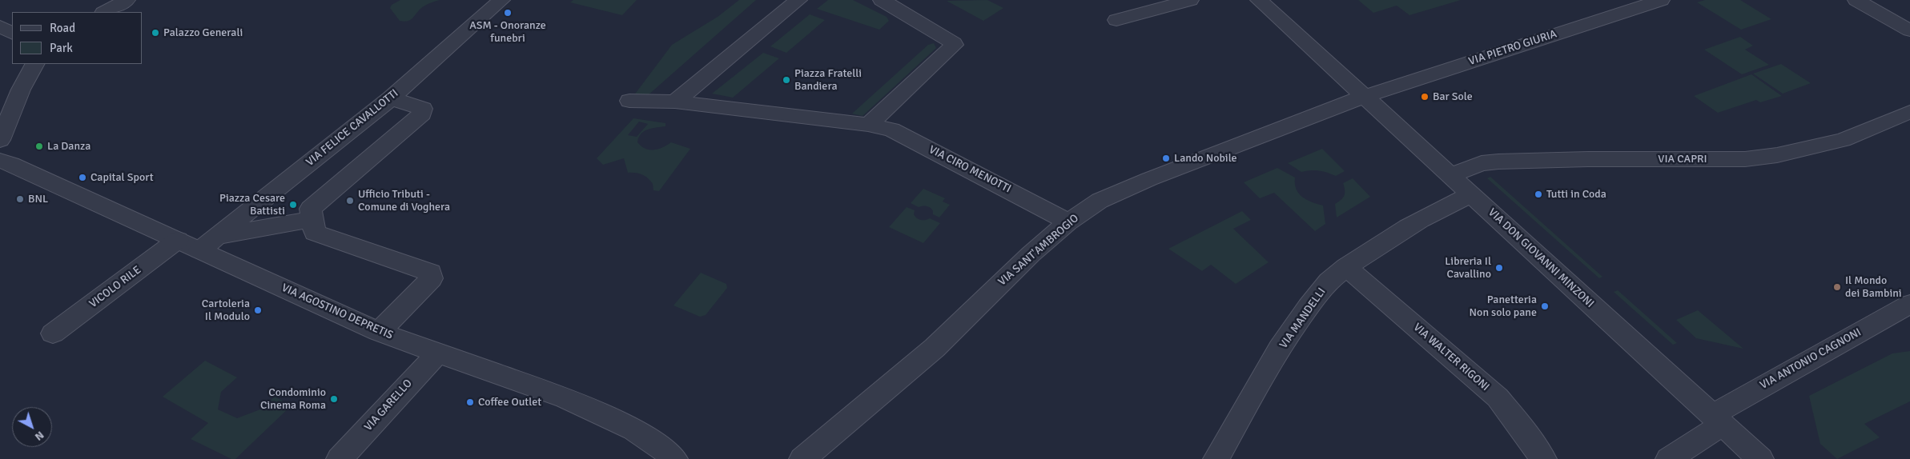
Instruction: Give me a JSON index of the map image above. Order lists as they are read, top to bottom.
{
  "streets": {
    "street": [
      "VIA PIETRO GIURIA",
      "VIA FELICE CAVALLOTTI",
      "VIA CAPRI",
      "VIA CIRO MENOTTI",
      "VIA SANT'AMBROGIO",
      "VIA DON GIOVANNI MINZONI",
      "VICOLO RILE",
      "VIA AGOSTINO DEPRETIS",
      "VIA MANDELLI",
      "VIA WALTER RIGONI",
      "VIA ANTONIO CAGNONI",
      "VIA GARELLO"
    ]
  },
  "crossings": [
    ["VIA PIETRO GIURIA", "VIA SANT'AMBROGIO"],
    ["VIA PIETRO GIURIA", "VIA DON GIOVANNI MINZONI"],
    ["VIA FELICE CAVALLOTTI", "VIA AGOSTINO DEPRETIS"],
    ["VIA CAPRI", "VIA DON GIOVANNI MINZONI"],
    ["VIA CIRO MENOTTI", "VIA SANT'AMBROGIO"],
    ["VIA SANT'AMBROGIO", "VIA DON GIOVANNI MINZONI"],
    ["VIA DON GIOVANNI MINZONI", "VIA MANDELLI"],
    ["VIA DON GIOVANNI MINZONI", "VIA ANTONIO CAGNONI"],
    ["VICOLO RILE", "VIA AGOSTINO DEPRETIS"],
    ["VIA AGOSTINO DEPRETIS", "VIA GARELLO"],
    ["VIA MANDELLI", "VIA WALTER RIGONI"]
  ],
  "places": [
    "ASM - Onoranze funebri",
    "Palazzo Generali",
    "Piazza Fratelli Bandiera",
    "Bar Sole",
    "La Danza",
    "Lando Nobile",
    "Capital Sport",
    "Tutti in Coda",
    "BNL",
    "Ufficio Tributi - Comune di Voghera",
    "Piazza Cesare Battisti",
    "Libreria Il Cavallino",
    "Il Mondo dei Bambini",
    "Panetteria Non solo pane",
    "Cartoleria Il Modulo",
    "Condominio Cinema Roma",
    "Coffee Outlet"
  ],
  "legend": ["Road", "Park"],
  "north": "bottom right"
}
